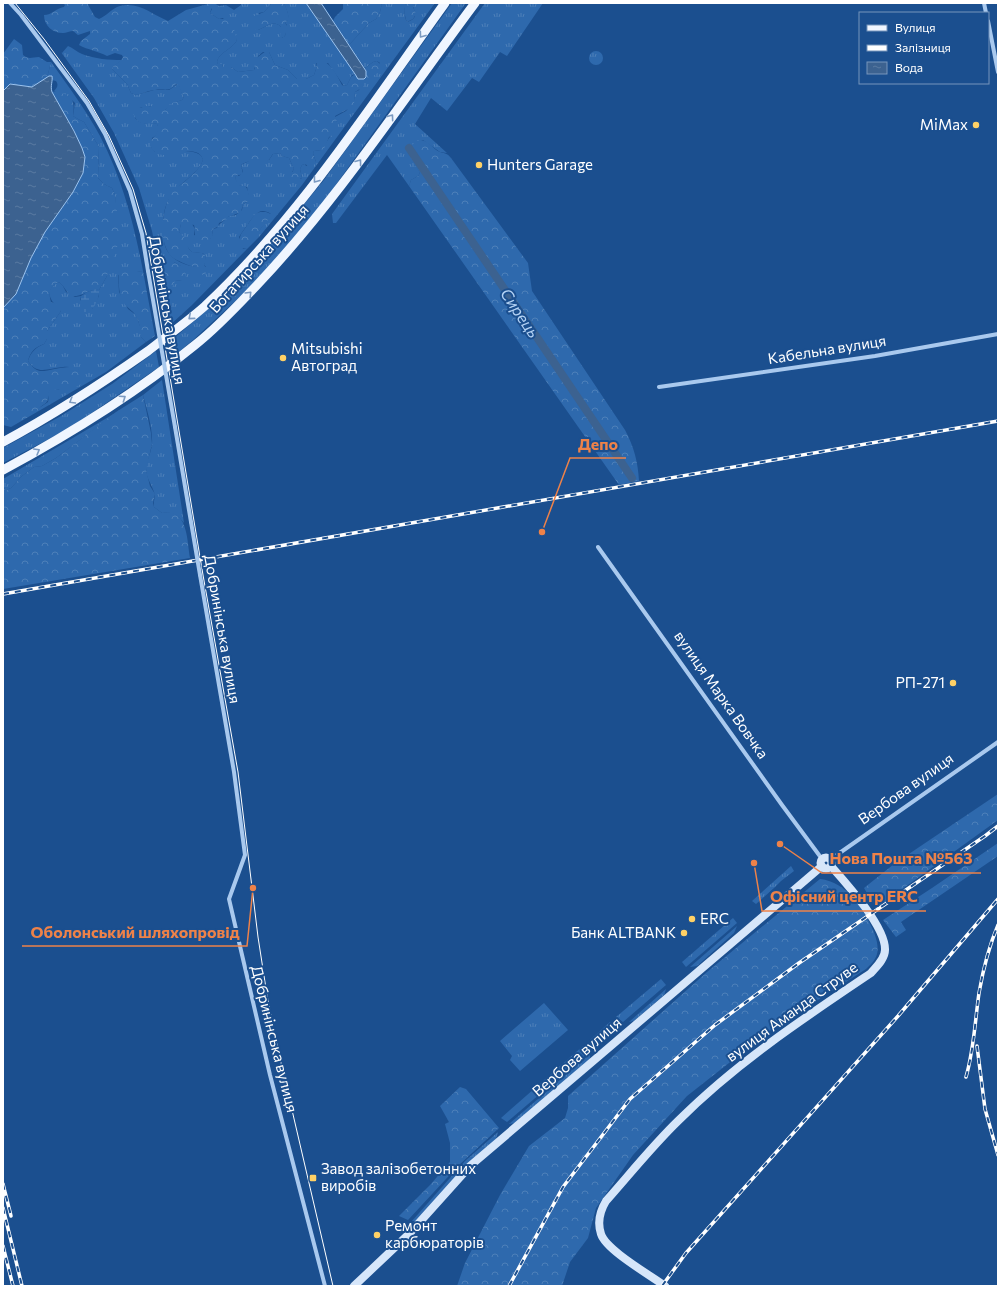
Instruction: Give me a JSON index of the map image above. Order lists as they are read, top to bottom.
{
  "streets": {
    "main road": ["Богатирська вулиця", "Вербова вулиця", "вулиця Аманда Струве"],
    "street": ["Добринінська вулиця", "Кабельна вулиця", "вулиця Марка Вовчка"]
  },
  "crossings": [
    ["вулиця Марка Вовчка", "Вербова вулиця"],
    ["вулиця Марка Вовчка", "вулиця Аманда Струве"],
    ["Вербова вулиця", "вулиця Аманда Струве"]
  ],
  "water": ["Сирець"],
  "places": {
    "other": [
      "MiMax",
      "Hunters Garage",
      "Mitsubishi Автоград",
      "Депо",
      "РП-271",
      "Нова Пошта №563",
      "Офісний центр ERC",
      "Оболонський шляхопровід",
      "ERC",
      "Банк ALTBANK",
      "Ремонт карбюраторів"
    ],
    "transit": ["Завод залізобетонних виробів"]
  },
  "legend": ["Вулиця", "Залізниця", "Вода"]
}
